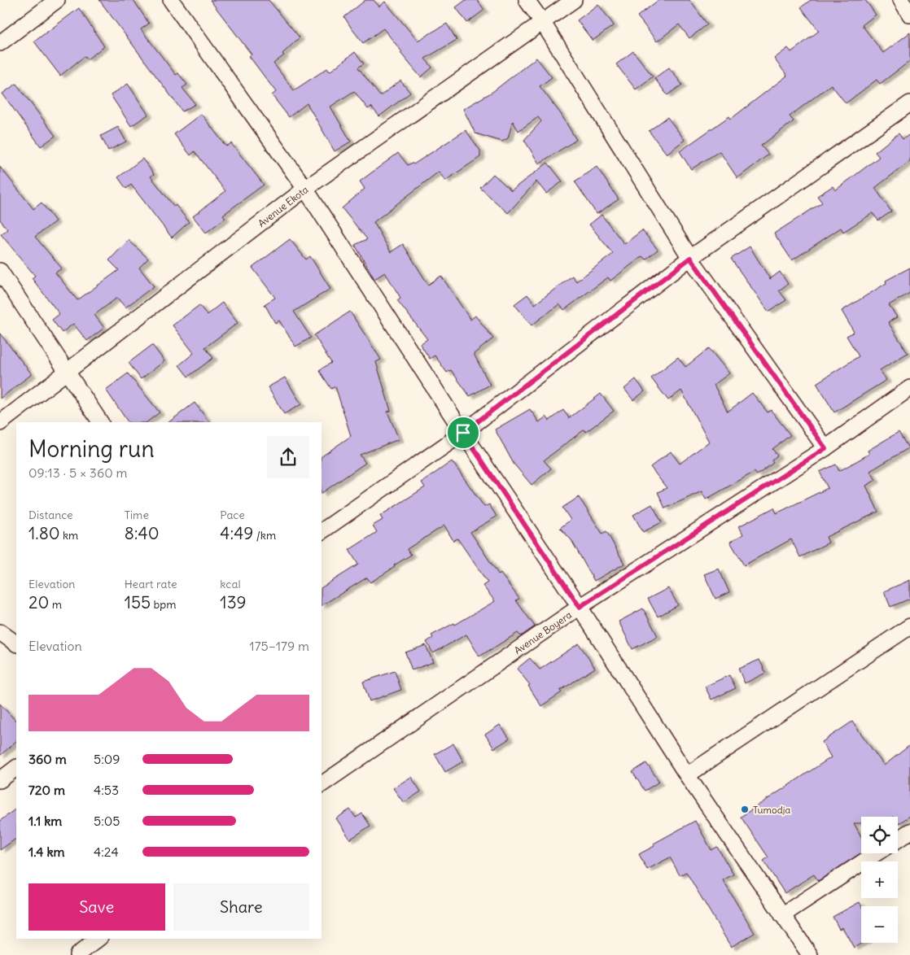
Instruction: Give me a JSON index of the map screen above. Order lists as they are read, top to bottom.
{
  "streets": {
    "street": ["Avenue Ekota", "Avenue Boyera"]
  },
  "places": ["Tumodja"],
  "page": {
    "heading": ["Morning run", "09:13 · 5 × 360 m"],
    "stats": [
      ["Distance", "1.80 km"],
      ["Time", "8:40"],
      ["Pace", "4:49 /km"],
      ["Elevation", "20 m"],
      ["Heart rate", "155 bpm"],
      ["kcal", "139"]
    ],
    "chart": ["Elevation", "175–179 m"],
    "list": [
      {
        "name": "360 m",
        "note": "5:09"
      },
      {
        "name": "720 m",
        "note": "4:53"
      },
      {
        "name": "1.1 km",
        "note": "5:05"
      },
      {
        "name": "1.4 km",
        "note": "4:24"
      }
    ],
    "map_buttons": ["+", "−"],
    "buttons": ["Save", "Share"]
  }
}
